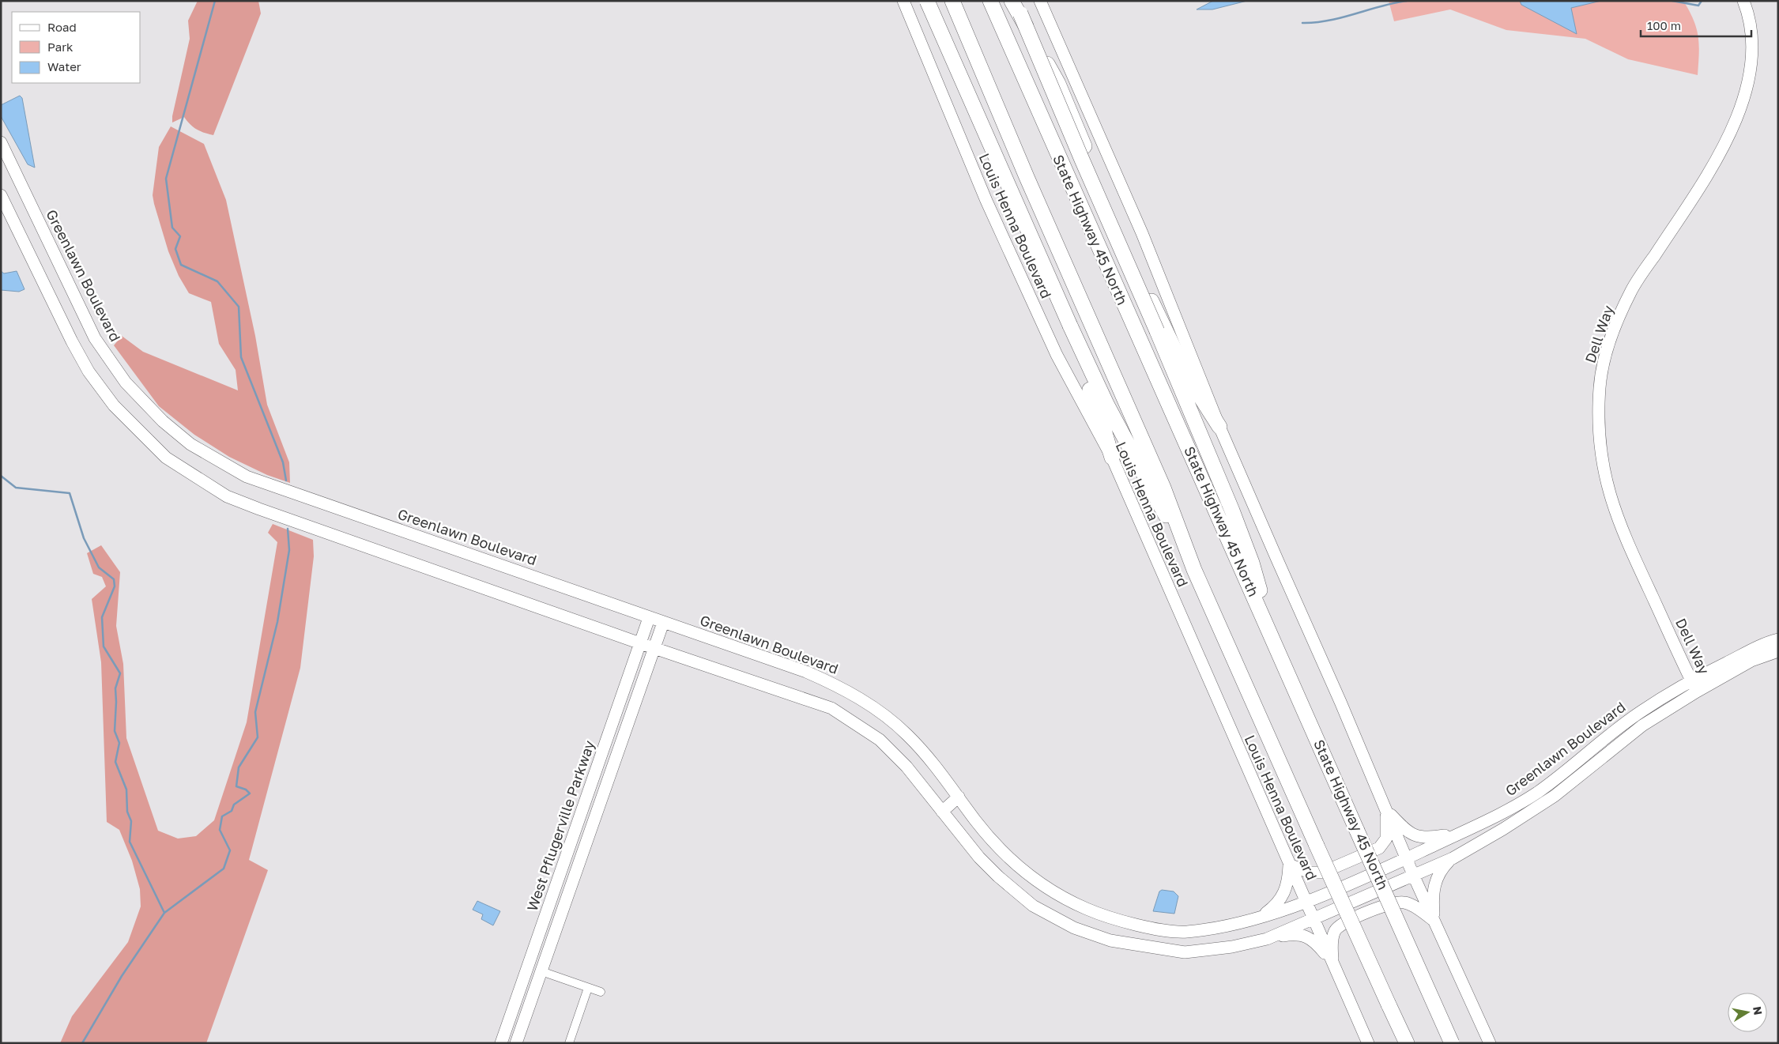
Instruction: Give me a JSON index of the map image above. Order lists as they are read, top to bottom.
{
  "streets": {
    "highway": ["State Highway 45 North"],
    "main road": [
      "Louis Henna Boulevard",
      "Greenlawn Boulevard",
      "Dell Way",
      "West Pflugerville Parkway"
    ]
  },
  "crossings": [
    ["Louis Henna Boulevard", "Greenlawn Boulevard"],
    ["Greenlawn Boulevard", "Dell Way"],
    ["Greenlawn Boulevard", "West Pflugerville Parkway"]
  ],
  "legend": ["Road", "Park", "Water"],
  "scale_bar": "100 m",
  "north": "right"
}
